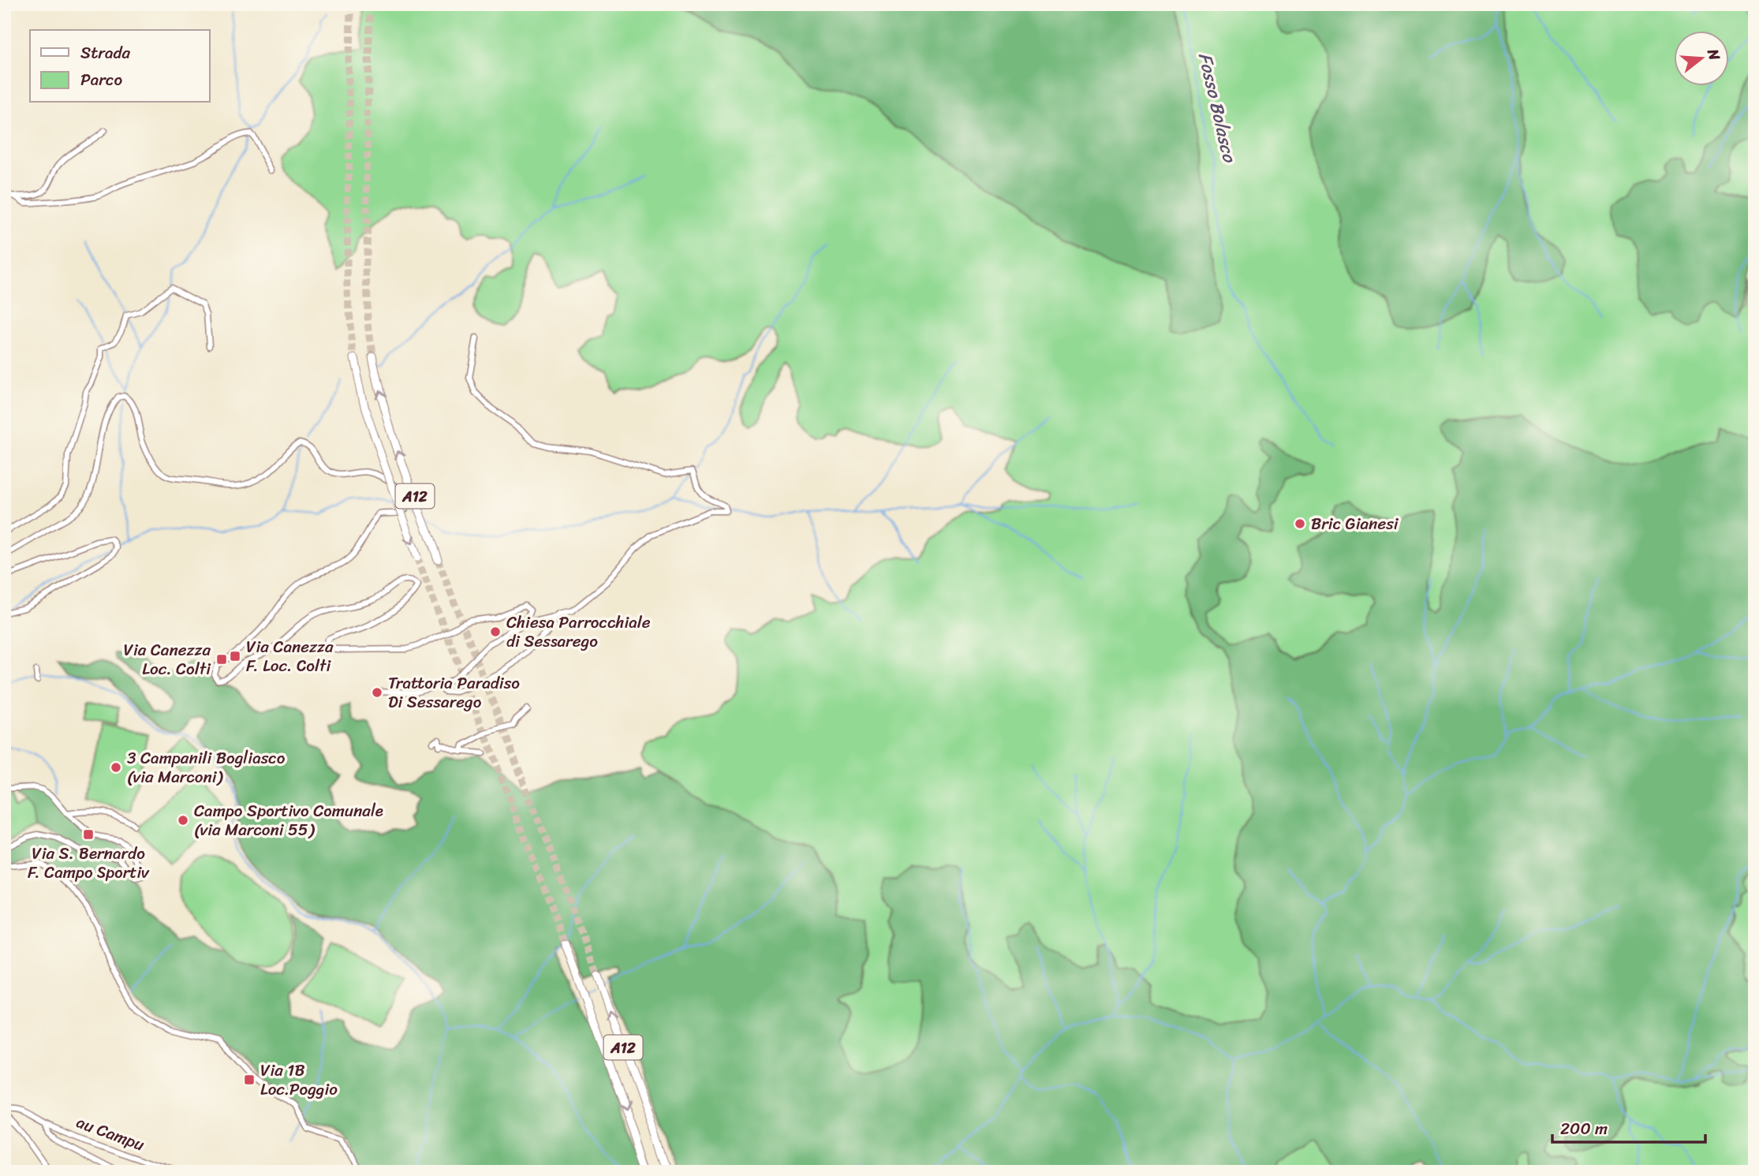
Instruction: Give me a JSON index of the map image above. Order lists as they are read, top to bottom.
{
  "streets": {
    "highway": ["A12"],
    "street": ["au Campu"]
  },
  "water": ["Fosso Bolasco"],
  "places": {
    "other": [
      "Bric Gianesi",
      "Chiesa Parrocchiale di Sessarego",
      "Trattoria Paradiso Di Sessarego",
      "3 Campanili Bogliasco (via Marconi)",
      "Campo Sportivo Comunale (via Marconi 55)"
    ],
    "transit": [
      "Via Canezza F. Loc. Colti",
      "Via Canezza Loc. Colti",
      "Via S. Bernardo F. Campo Sportiv",
      "Via 1B Loc.Poggio"
    ]
  },
  "legend": ["Strada", "Parco"],
  "scale_bar": "200 m",
  "north": "right"
}
